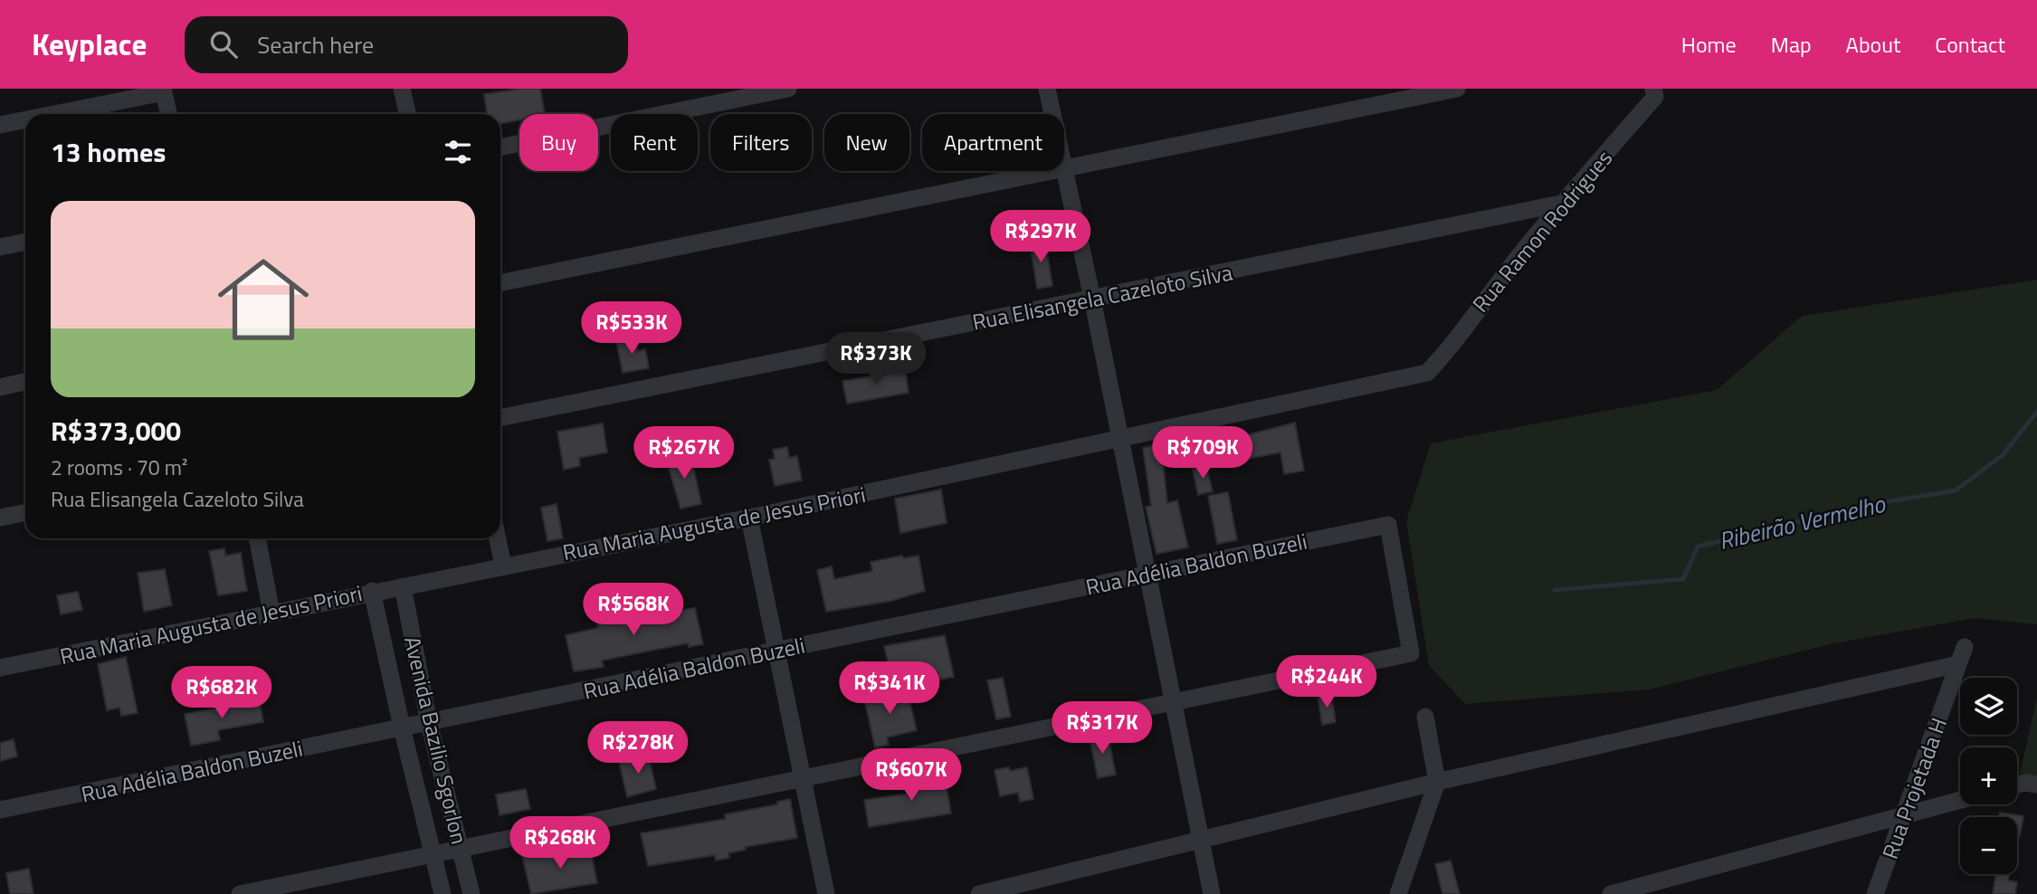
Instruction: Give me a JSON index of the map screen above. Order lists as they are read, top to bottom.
{
  "streets": {
    "street": [
      "Rua Ramon Rodrigues",
      "Rua Elisangela Cazeloto Silva",
      "Rua Maria Augusta de Jesus Priori",
      "Rua Adélia Baldon Buzeli",
      "Avenida Bazilio Sgorlon",
      "Rua Projetada H"
    ]
  },
  "crossings": [
    ["Rua Ramon Rodrigues", "Rua Elisangela Cazeloto Silva"],
    ["Rua Ramon Rodrigues", "Rua Maria Augusta de Jesus Priori"],
    ["Rua Maria Augusta de Jesus Priori", "Avenida Bazilio Sgorlon"],
    ["Rua Adélia Baldon Buzeli", "Avenida Bazilio Sgorlon"]
  ],
  "water": ["Ribeirão Vermelho"],
  "page": {
    "header": "Keyplace",
    "search": "Search here",
    "nav": [
      "Home",
      "Map",
      "About",
      "Contact"
    ],
    "chip": [
      "Buy",
      "Rent",
      "Filters",
      "New",
      "Apartment"
    ],
    "heading": "13 homes",
    "list": [
      {
        "name": "R$373,000",
        "note": "2 rooms · 70 m² · Rua Elisangela Cazeloto Silva"
      }
    ],
    "price": [
      "R$297K",
      "R$533K",
      "R$373K",
      "R$267K",
      "R$709K",
      "R$568K",
      "R$244K",
      "R$341K",
      "R$682K",
      "R$317K",
      "R$278K",
      "R$607K",
      "R$268K"
    ],
    "map_buttons": ["+", "−"]
  }
}
